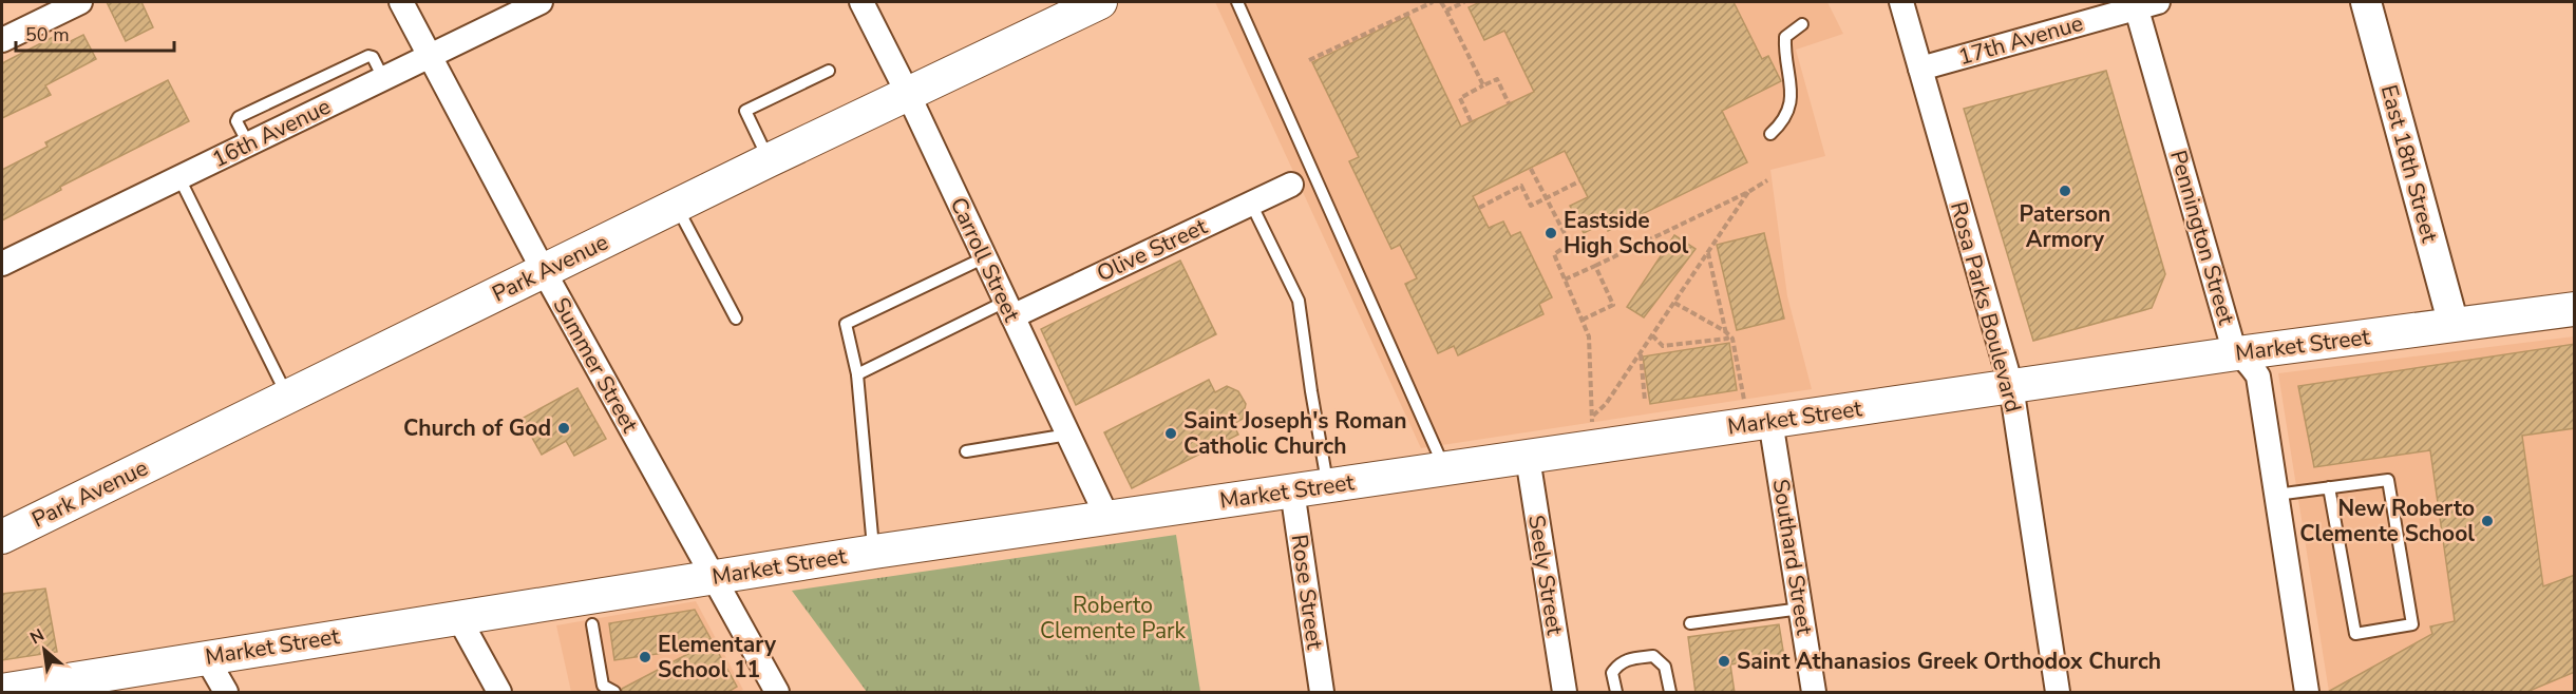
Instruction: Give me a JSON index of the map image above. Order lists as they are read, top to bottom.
{
  "streets": {
    "main road": ["Park Avenue", "Market Street"],
    "street": [
      "17th Avenue",
      "16th Avenue",
      "East 18th Street",
      "Pennington Street",
      "Olive Street",
      "Carroll Street",
      "Rosa Parks Boulevard",
      "Summer Street",
      "Southard Street",
      "Seely Street",
      "Rose Street"
    ]
  },
  "crossings": [
    ["17th Avenue", "Pennington Street"],
    ["17th Avenue", "Rosa Parks Boulevard"],
    ["16th Avenue", "Summer Street"],
    ["East 18th Street", "Market Street"],
    ["Pennington Street", "Market Street"],
    ["Olive Street", "Carroll Street"],
    ["Carroll Street", "Park Avenue"],
    ["Carroll Street", "Market Street"],
    ["Park Avenue", "Summer Street"],
    ["Rosa Parks Boulevard", "Market Street"],
    ["Market Street", "Summer Street"],
    ["Market Street", "Southard Street"],
    ["Market Street", "Seely Street"],
    ["Market Street", "Rose Street"]
  ],
  "parks": ["Roberto Clemente Park"],
  "places": [
    "Paterson Armory",
    "Eastside High School",
    "Church of God",
    "Saint Joseph's Roman Catholic Church",
    "New Roberto Clemente School",
    "Elementary School 11",
    "Saint Athanasios Greek Orthodox Church"
  ],
  "scale_bar": "50 m",
  "north": "top left"
}
